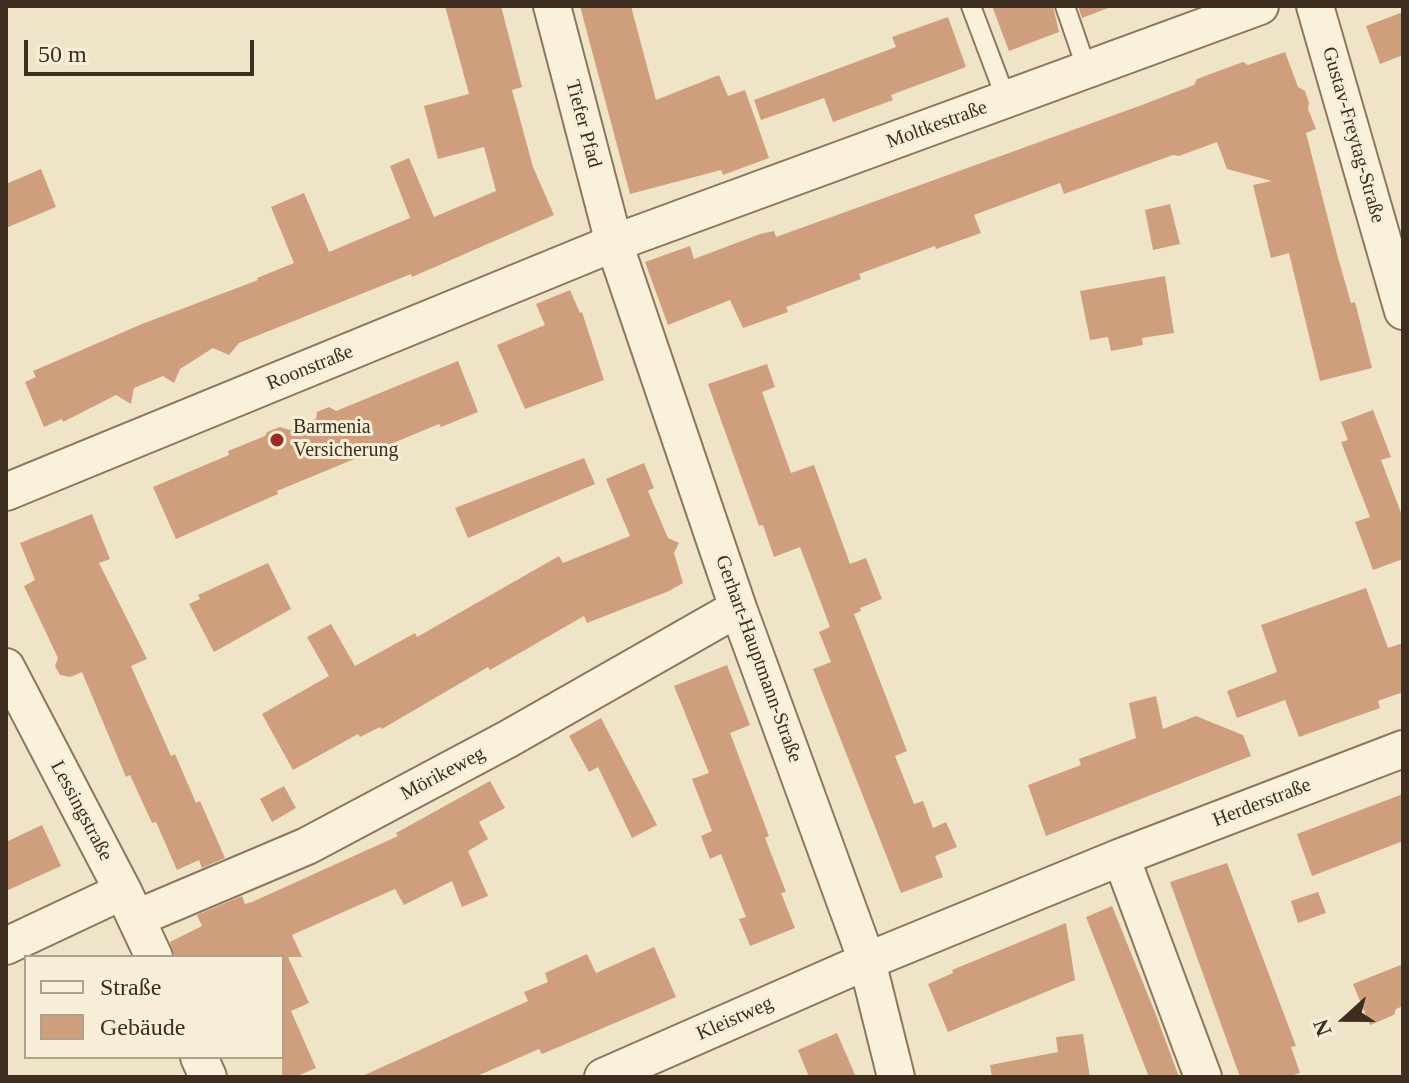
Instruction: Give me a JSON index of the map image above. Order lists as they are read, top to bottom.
{
  "streets": {
    "street": [
      "Tiefer Pfad",
      "Moltkestraße",
      "Gustav-Freytag-Straße",
      "Roonstraße",
      "Gerhart-Hauptmann-Straße",
      "Mörikeweg",
      "Herderstraße",
      "Lessingstraße",
      "Kleistweg"
    ]
  },
  "crossings": [
    ["Tiefer Pfad", "Moltkestraße"],
    ["Tiefer Pfad", "Roonstraße"],
    ["Tiefer Pfad", "Gerhart-Hauptmann-Straße"],
    ["Moltkestraße", "Roonstraße"],
    ["Moltkestraße", "Gerhart-Hauptmann-Straße"],
    ["Roonstraße", "Gerhart-Hauptmann-Straße"],
    ["Gerhart-Hauptmann-Straße", "Mörikeweg"],
    ["Gerhart-Hauptmann-Straße", "Herderstraße"],
    ["Gerhart-Hauptmann-Straße", "Kleistweg"],
    ["Mörikeweg", "Lessingstraße"],
    ["Herderstraße", "Kleistweg"]
  ],
  "places": ["Barmenia Versicherung"],
  "legend": ["Straße", "Gebäude"],
  "scale_bar": "50 m",
  "north": "left"
}
